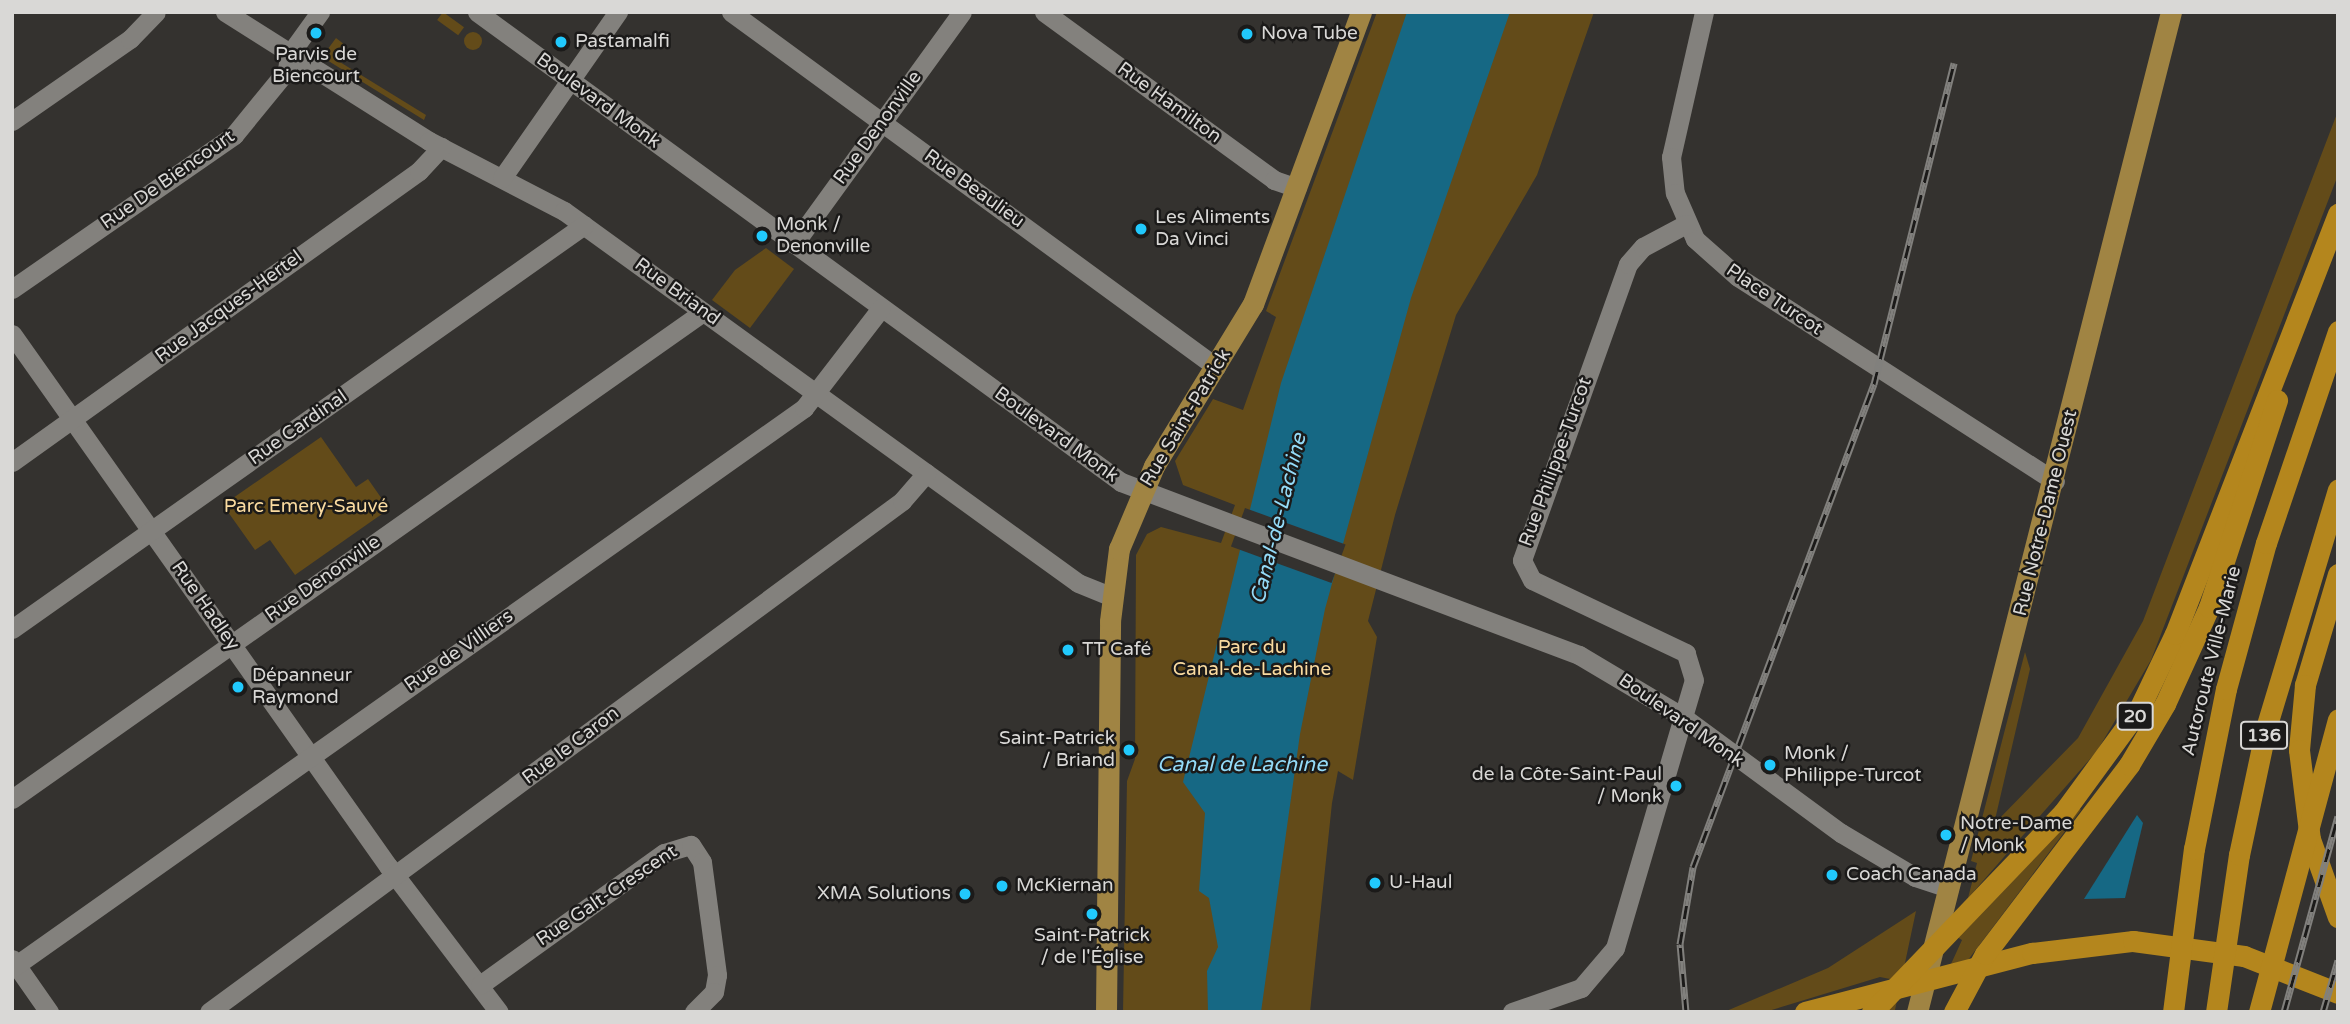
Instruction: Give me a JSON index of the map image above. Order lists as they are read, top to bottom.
{
  "streets": {
    "highway": ["Autoroute Ville-Marie", "20", "136"],
    "main road": ["Rue Saint-Patrick", "Rue Notre-Dame Ouest"],
    "street": [
      "Boulevard Monk",
      "Rue Hamilton",
      "Rue Denonville",
      "Rue De Biencourt",
      "Rue Beaulieu",
      "Rue Briand",
      "Place Turcot",
      "Rue Jacques-Hertel",
      "Rue Cardinal",
      "Rue Philippe-Turcot",
      "Rue Hadley",
      "Rue de Villiers",
      "Rue le Caron",
      "Rue Galt-Crescent"
    ]
  },
  "crossings": [
    ["Boulevard Monk", "Rue Denonville"],
    ["Boulevard Monk", "Rue Saint-Patrick"],
    ["Boulevard Monk", "Rue Philippe-Turcot"],
    ["Boulevard Monk", "Rue Notre-Dame Ouest"],
    ["Boulevard Monk", "Rue de Villiers"],
    ["Rue Hamilton", "Rue Saint-Patrick"],
    ["Rue Denonville", "Rue Beaulieu"],
    ["Rue Denonville", "Rue Briand"],
    ["Rue Denonville", "Rue Hadley"],
    ["Rue De Biencourt", "Rue Briand"],
    ["Rue Beaulieu", "Rue Saint-Patrick"],
    ["Rue Briand", "Rue Jacques-Hertel"],
    ["Rue Briand", "Rue Saint-Patrick"],
    ["Rue Briand", "Rue Cardinal"],
    ["Rue Briand", "Rue de Villiers"],
    ["Rue Briand", "Rue le Caron"],
    ["Place Turcot", "Rue Philippe-Turcot"],
    ["Place Turcot", "Rue Notre-Dame Ouest"],
    ["Rue Jacques-Hertel", "Rue Hadley"],
    ["Rue Cardinal", "Rue Hadley"],
    ["Rue Hadley", "Rue de Villiers"],
    ["Rue Hadley", "Rue le Caron"],
    ["Rue Hadley", "Rue Galt-Crescent"]
  ],
  "water": ["Canal-de-Lachine", "Canal de Lachine"],
  "parks": ["Parc Emery-Sauvé", "Parc du Canal-de-Lachine"],
  "places": [
    "Parvis de Biencourt",
    "Nova Tube",
    "Pastamalfi",
    "Les Aliments Da Vinci",
    "Monk / Denonville",
    "TT Café",
    "Dépanneur Raymond",
    "Saint-Patrick / Briand",
    "Monk / Philippe-Turcot",
    "de la Côte-Saint-Paul / Monk",
    "Notre-Dame / Monk",
    "Coach Canada",
    "U-Haul",
    "McKiernan",
    "XMA Solutions",
    "Saint-Patrick / de l'Église"
  ]
}
